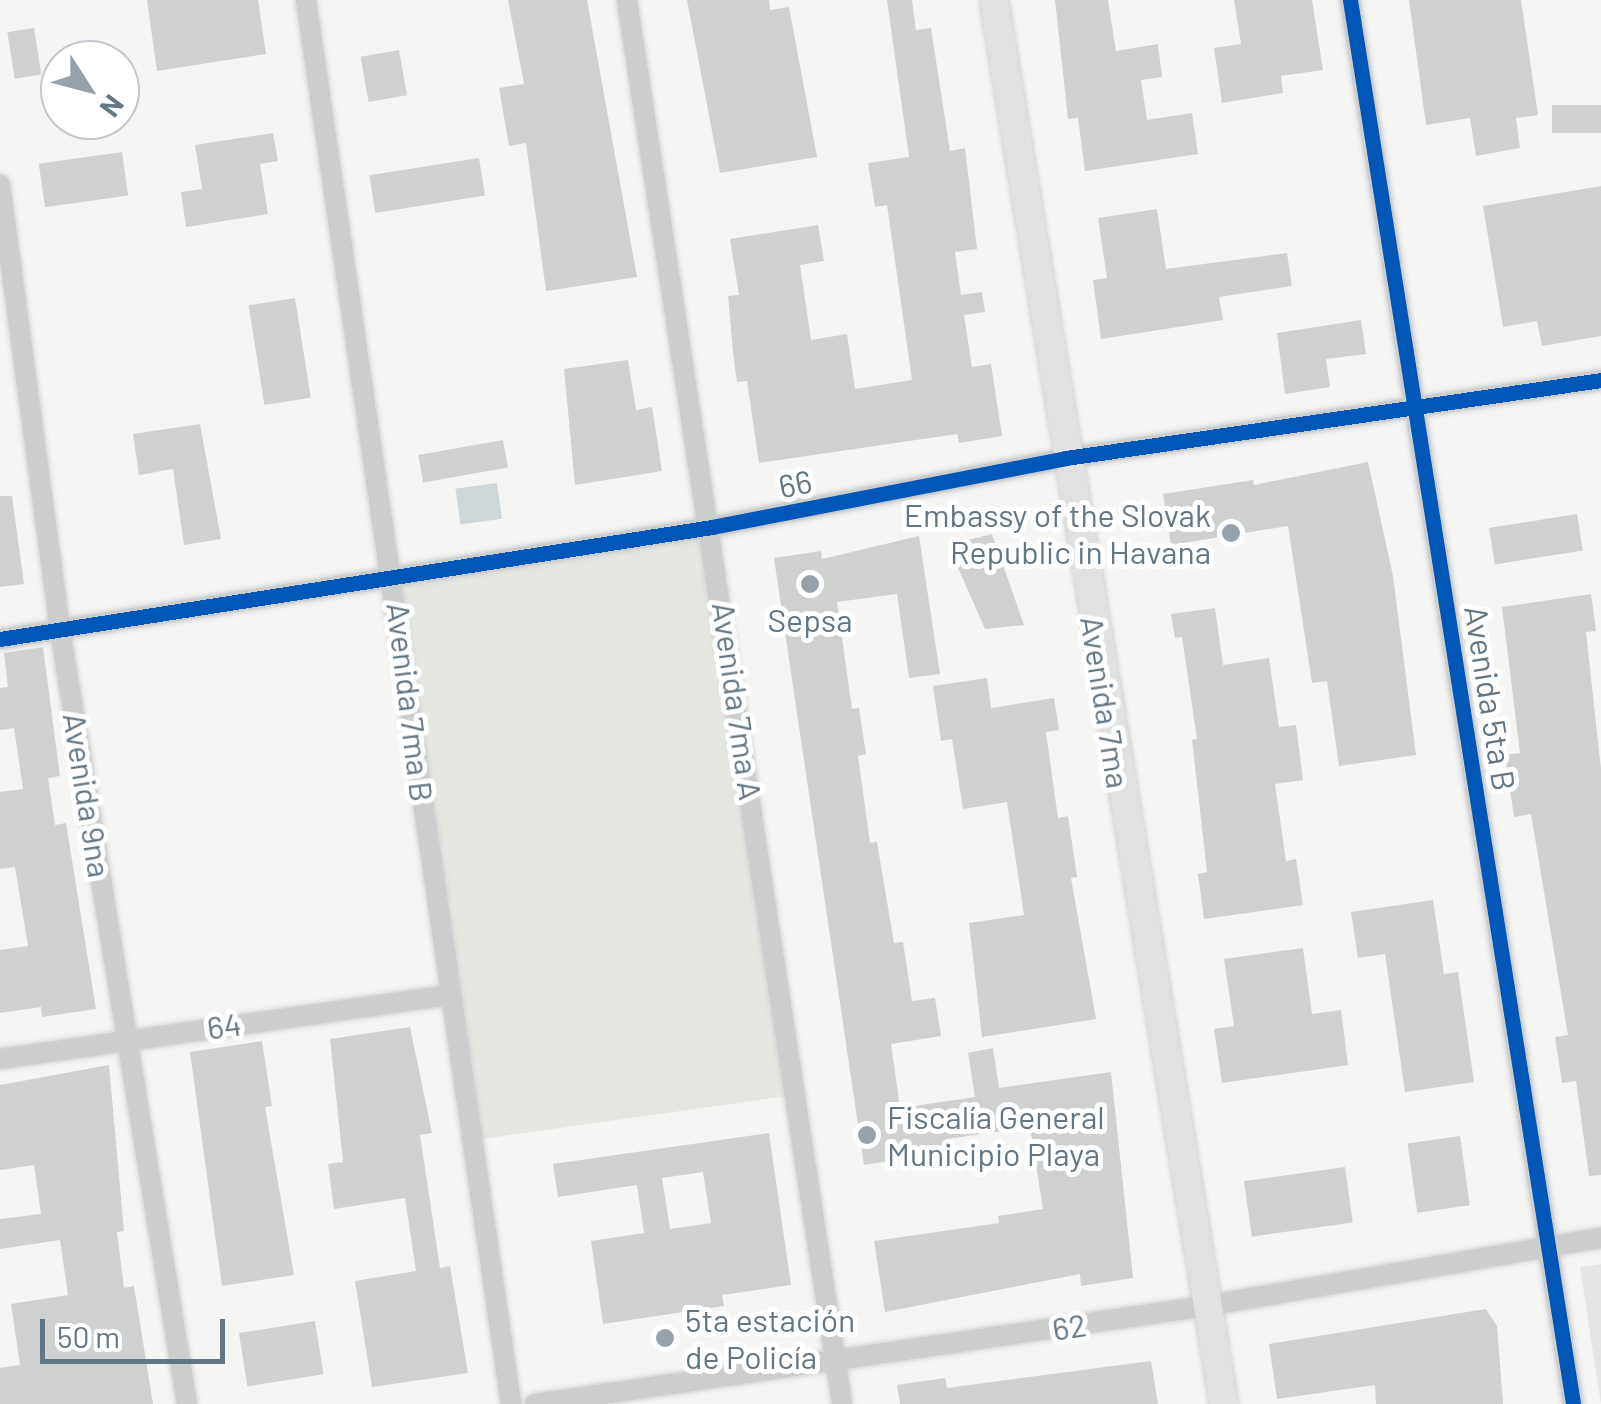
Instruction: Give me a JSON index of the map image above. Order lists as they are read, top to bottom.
{
  "streets": {
    "main road": ["Avenida 7ma"],
    "street": [
      "66",
      "Avenida 5ta B",
      "Avenida 7ma A",
      "Avenida 7ma B",
      "Avenida 9na",
      "64",
      "62"
    ]
  },
  "crossings": [
    ["66", "Avenida 5ta B"],
    ["66", "Avenida 7ma A"],
    ["66", "Avenida 7ma B"],
    ["66", "Avenida 7ma"],
    ["66", "Avenida 9na"],
    ["Avenida 5ta B", "62"],
    ["Avenida 7ma A", "62"],
    ["Avenida 7ma B", "64"],
    ["Avenida 7ma", "62"],
    ["Avenida 9na", "64"]
  ],
  "places": [
    "Embassy of the Slovak Republic in Havana",
    "Sepsa",
    "Fiscalía General Municipio Playa",
    "5ta estación de Policía"
  ],
  "scale_bar": "50 m",
  "north": "bottom right"
}
